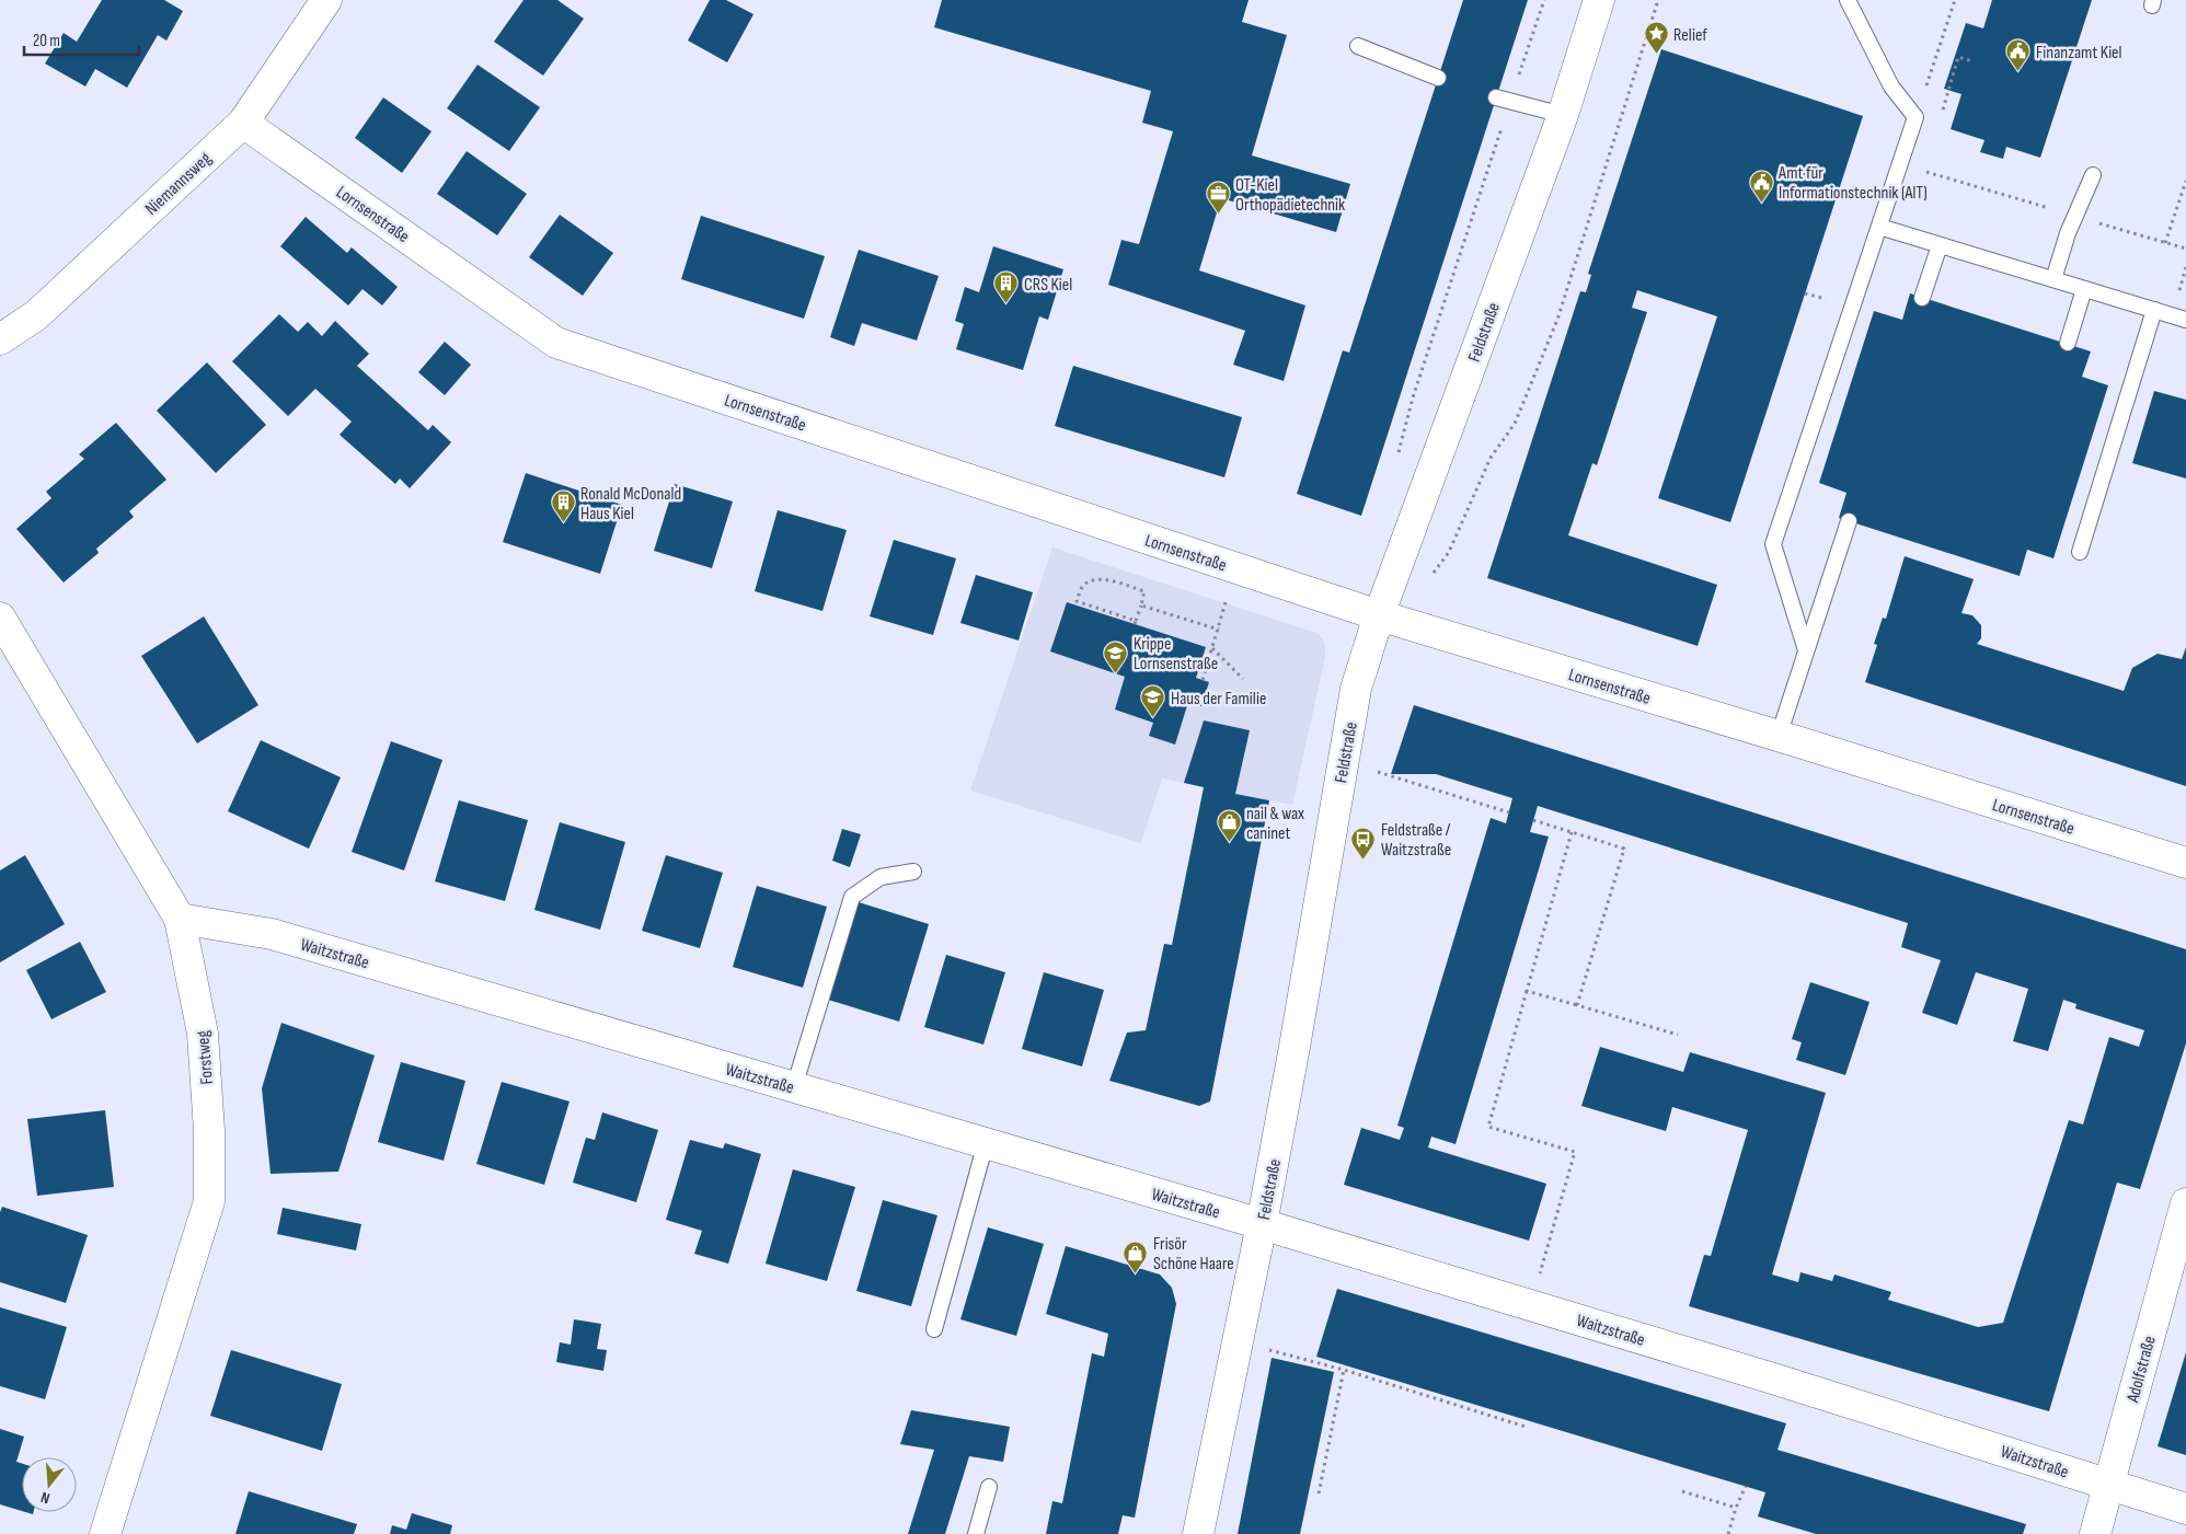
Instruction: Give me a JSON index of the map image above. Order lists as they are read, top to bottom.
{
  "streets": {
    "street": [
      "Niemannsweg",
      "Lornsenstraße",
      "Feldstraße",
      "Waitzstraße",
      "Forstweg",
      "Adolfstraße"
    ]
  },
  "crossings": [
    ["Niemannsweg", "Lornsenstraße"],
    ["Lornsenstraße", "Feldstraße"],
    ["Feldstraße", "Waitzstraße"],
    ["Waitzstraße", "Forstweg"],
    ["Waitzstraße", "Adolfstraße"]
  ],
  "places": {
    "place": ["Relief"],
    "public building": ["Finanzamt Kiel", "Amt für Informationstechnik (AIT)"],
    "office": ["OT-Kiel Orthopädietechnik"],
    "building": ["CRS Kiel", "Ronald McDonald Haus Kiel"],
    "school or university": ["Krippe Lornsenstraße", "Haus der Familie"],
    "shop": ["nail & wax caninet", "Frisör Schöne Haare"],
    "bus stop": ["Feldstraße / Waitzstraße"]
  },
  "scale_bar": "20 m",
  "north": "bottom"
}
